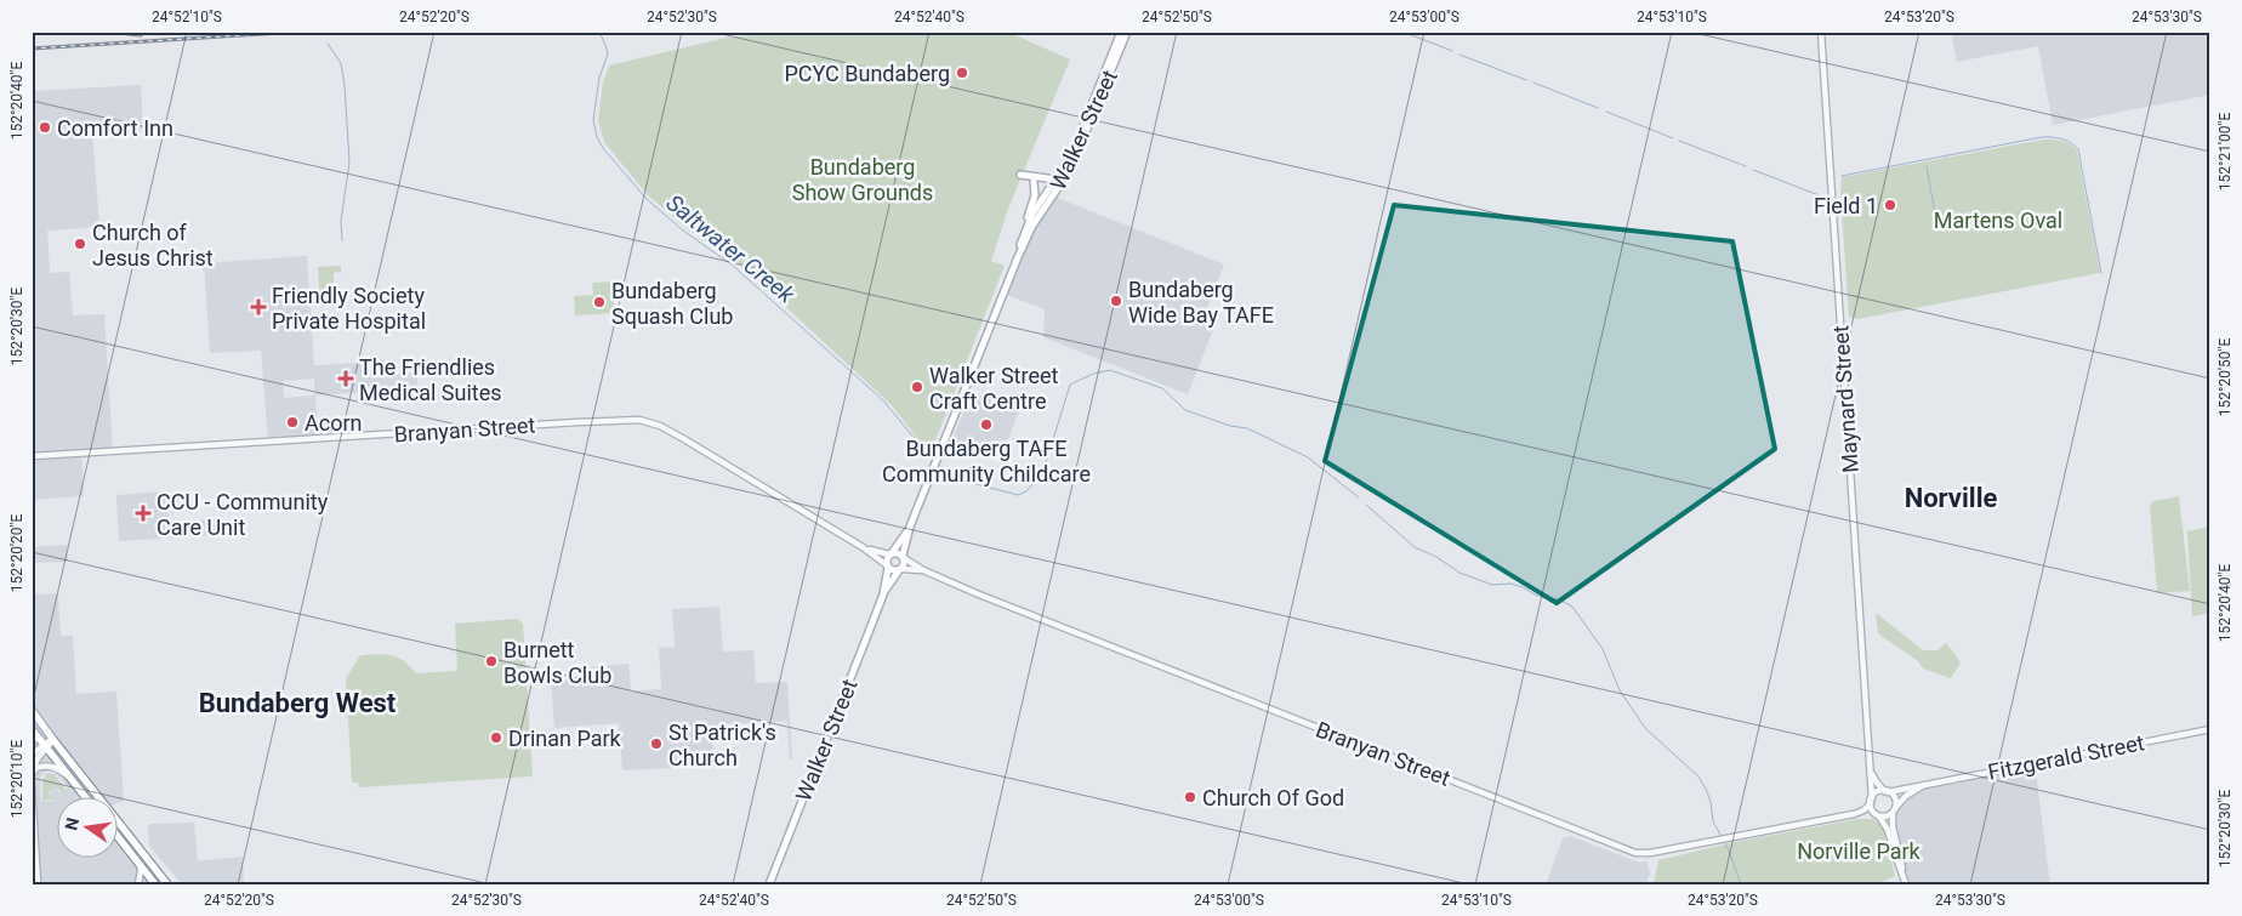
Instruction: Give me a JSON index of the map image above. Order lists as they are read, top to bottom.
{
  "streets": {
    "main road": ["Walker Street"],
    "street": ["Maynard Street", "Branyan Street", "Fitzgerald Street"]
  },
  "crossings": [
    ["Walker Street", "Branyan Street"],
    ["Maynard Street", "Branyan Street"],
    ["Maynard Street", "Fitzgerald Street"],
    ["Branyan Street", "Fitzgerald Street"]
  ],
  "districts": ["Norville", "Bundaberg West"],
  "water": ["Saltwater Creek"],
  "parks": ["Bundaberg Show Grounds", "Martens Oval", "Norville Park"],
  "places": {
    "other": [
      "PCYC Bundaberg",
      "Comfort Inn",
      "Field 1",
      "Church of Jesus Christ",
      "Bundaberg Wide Bay TAFE",
      "Bundaberg Squash Club",
      "Walker Street Craft Centre",
      "Acorn",
      "Bundaberg TAFE Community Childcare",
      "Burnett Bowls Club",
      "Drinan Park",
      "St Patrick's Church",
      "Church Of God"
    ],
    "health": ["Friendly Society Private Hospital", "The Friendlies Medical Suites", "CCU - Community Care Unit"]
  },
  "north": "left",
  "coordinates": [
    "24°52'10\"S",
    "24°52'20\"S",
    "24°52'30\"S",
    "24°52'40\"S",
    "24°52'50\"S",
    "24°53'00\"S",
    "24°53'10\"S",
    "24°53'20\"S",
    "24°53'30\"S",
    "152°20'40\"E",
    "152°21'00\"E",
    "152°20'30\"E",
    "152°20'50\"E",
    "152°20'20\"E",
    "152°20'10\"E"
  ]
}
